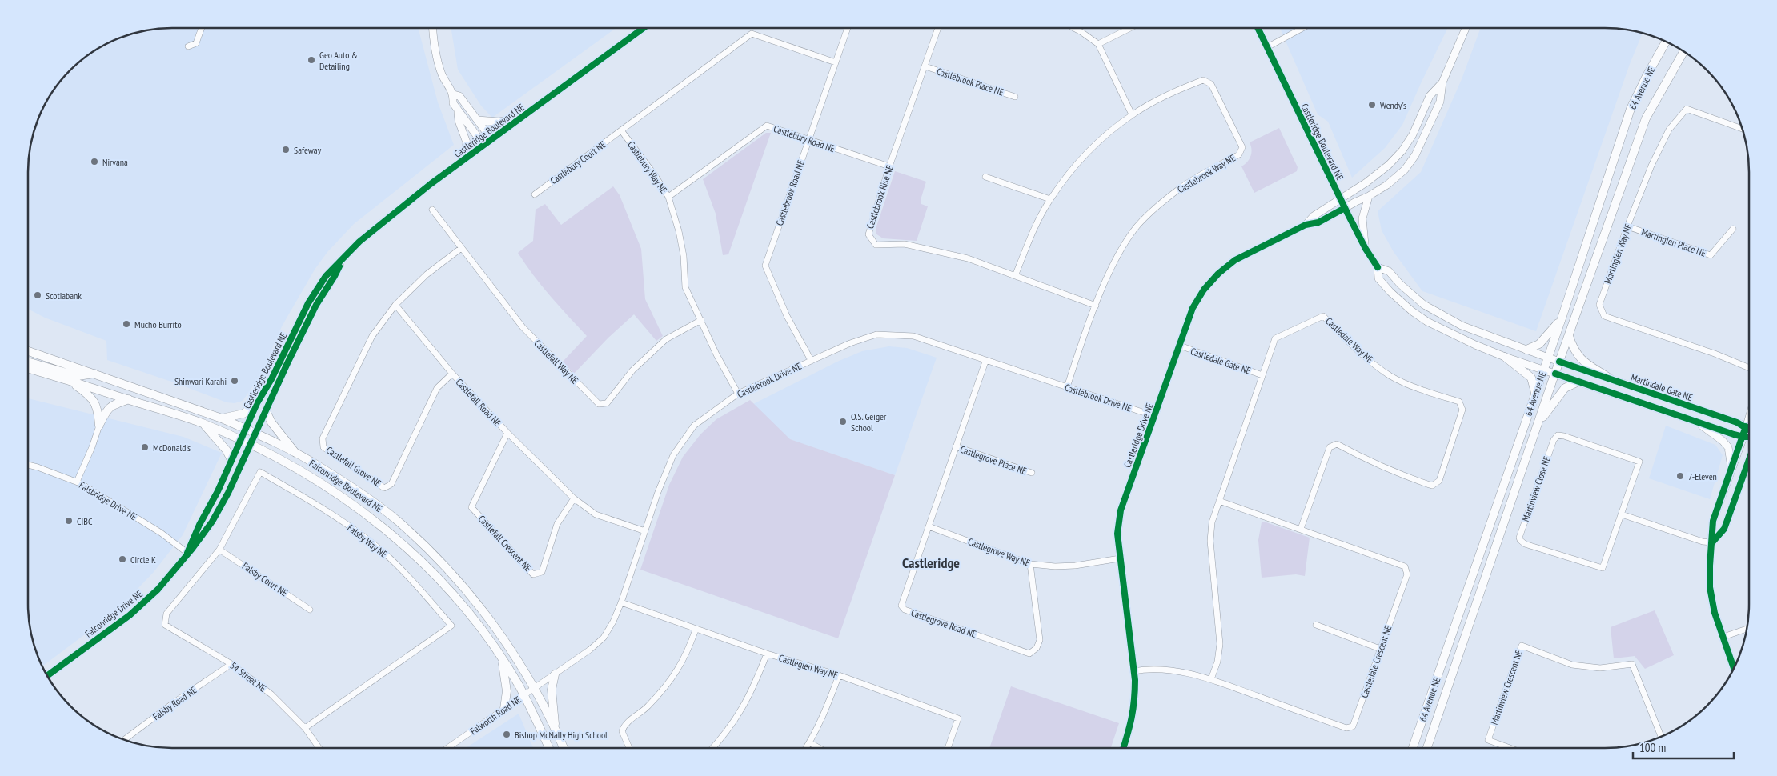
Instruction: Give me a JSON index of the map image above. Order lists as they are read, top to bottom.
{
  "streets": {
    "main road": ["64 Avenue NE", "Falconridge Boulevard NE"],
    "street": [
      "Castlebrook Place NE",
      "Castleridge Boulevard NE",
      "Castlebury Road NE",
      "Castlebury Court NE",
      "Castlebury Way NE",
      "Castlebrook Way NE",
      "Castlebrook Road NE",
      "Castlebrook Rise NE",
      "Martinglen Place NE",
      "Martinglen Way NE",
      "Castledale Way NE",
      "Castledale Gate NE",
      "Castlefall Way NE",
      "Castlebrook Drive NE",
      "Martindale Gate NE",
      "Castlefall Road NE",
      "Castleridge Drive NE",
      "Castlegrove Place NE",
      "Castlefall Grove NE",
      "Martinview Close NE",
      "Falsbridge Drive NE",
      "Falsby Way NE",
      "Castlefall Crescent NE",
      "Castlegrove Way NE",
      "Falsby Court NE",
      "Falconridge Drive NE",
      "Castlegrove Road NE",
      "Castledale Crescent NE",
      "Castleglen Way NE",
      "54 Street NE",
      "Martinview Crescent NE",
      "Falsby Road NE",
      "Falworth Road NE"
    ]
  },
  "crossings": [
    ["Castlebrook Place NE", "Castlebrook Rise NE"],
    ["64 Avenue NE", "Castleridge Boulevard NE"],
    ["64 Avenue NE", "Martindale Gate NE"],
    ["Castleridge Boulevard NE", "Martindale Gate NE"],
    ["Castleridge Boulevard NE", "Castleridge Drive NE"],
    ["Castleridge Boulevard NE", "Falconridge Boulevard NE"],
    ["Castleridge Boulevard NE", "Falconridge Drive NE"],
    ["Castlebury Road NE", "Castlebury Way NE"],
    ["Castlebury Road NE", "Castlebrook Road NE"],
    ["Castlebury Road NE", "Castlebrook Rise NE"],
    ["Castlebury Court NE", "Castlebury Way NE"],
    ["Castlebury Way NE", "Castlebrook Road NE"],
    ["Castlebury Way NE", "Castlefall Way NE"],
    ["Castlebury Way NE", "Castlebrook Drive NE"],
    ["Castlebrook Way NE", "Castlebrook Rise NE"],
    ["Castlebrook Way NE", "Castlebrook Drive NE"],
    ["Castlebrook Road NE", "Castlebrook Drive NE"],
    ["Martinglen Place NE", "Martinglen Way NE"],
    ["Castledale Way NE", "Castledale Gate NE"],
    ["Castledale Way NE", "Castledale Crescent NE"],
    ["Castledale Gate NE", "Castleridge Drive NE"],
    ["Castlebrook Drive NE", "Castlefall Road NE"],
    ["Castlebrook Drive NE", "Castleridge Drive NE"],
    ["Castlebrook Drive NE", "Falconridge Boulevard NE"],
    ["Castlebrook Drive NE", "Castlegrove Road NE"],
    ["Castlebrook Drive NE", "Castleglen Way NE"],
    ["Castlebrook Drive NE", "Falworth Road NE"],
    ["Castlefall Road NE", "Castlefall Grove NE"],
    ["Castlefall Road NE", "Castlefall Crescent NE"],
    ["Castleridge Drive NE", "Castlegrove Way NE"],
    ["Castleridge Drive NE", "Castledale Crescent NE"],
    ["Castlegrove Place NE", "Castlegrove Road NE"],
    ["Falconridge Boulevard NE", "Falconridge Drive NE"],
    ["Falconridge Boulevard NE", "Falworth Road NE"],
    ["Falsbridge Drive NE", "Falconridge Drive NE"],
    ["Falsby Way NE", "Falsby Court NE"],
    ["Falsby Way NE", "54 Street NE"],
    ["Castlegrove Way NE", "Castlegrove Road NE"],
    ["54 Street NE", "Falsby Road NE"]
  ],
  "districts": ["Castleridge"],
  "places": [
    "Geo Auto & Detailing",
    "Wendy's",
    "Safeway",
    "Nirvana",
    "Scotiabank",
    "Mucho Burrito",
    "Shinwari Karahi",
    "O.S. Geiger School",
    "McDonald's",
    "7-Eleven",
    "CIBC",
    "Circle K",
    "Bishop McNally High School"
  ],
  "scale_bar": "100 m"
}
